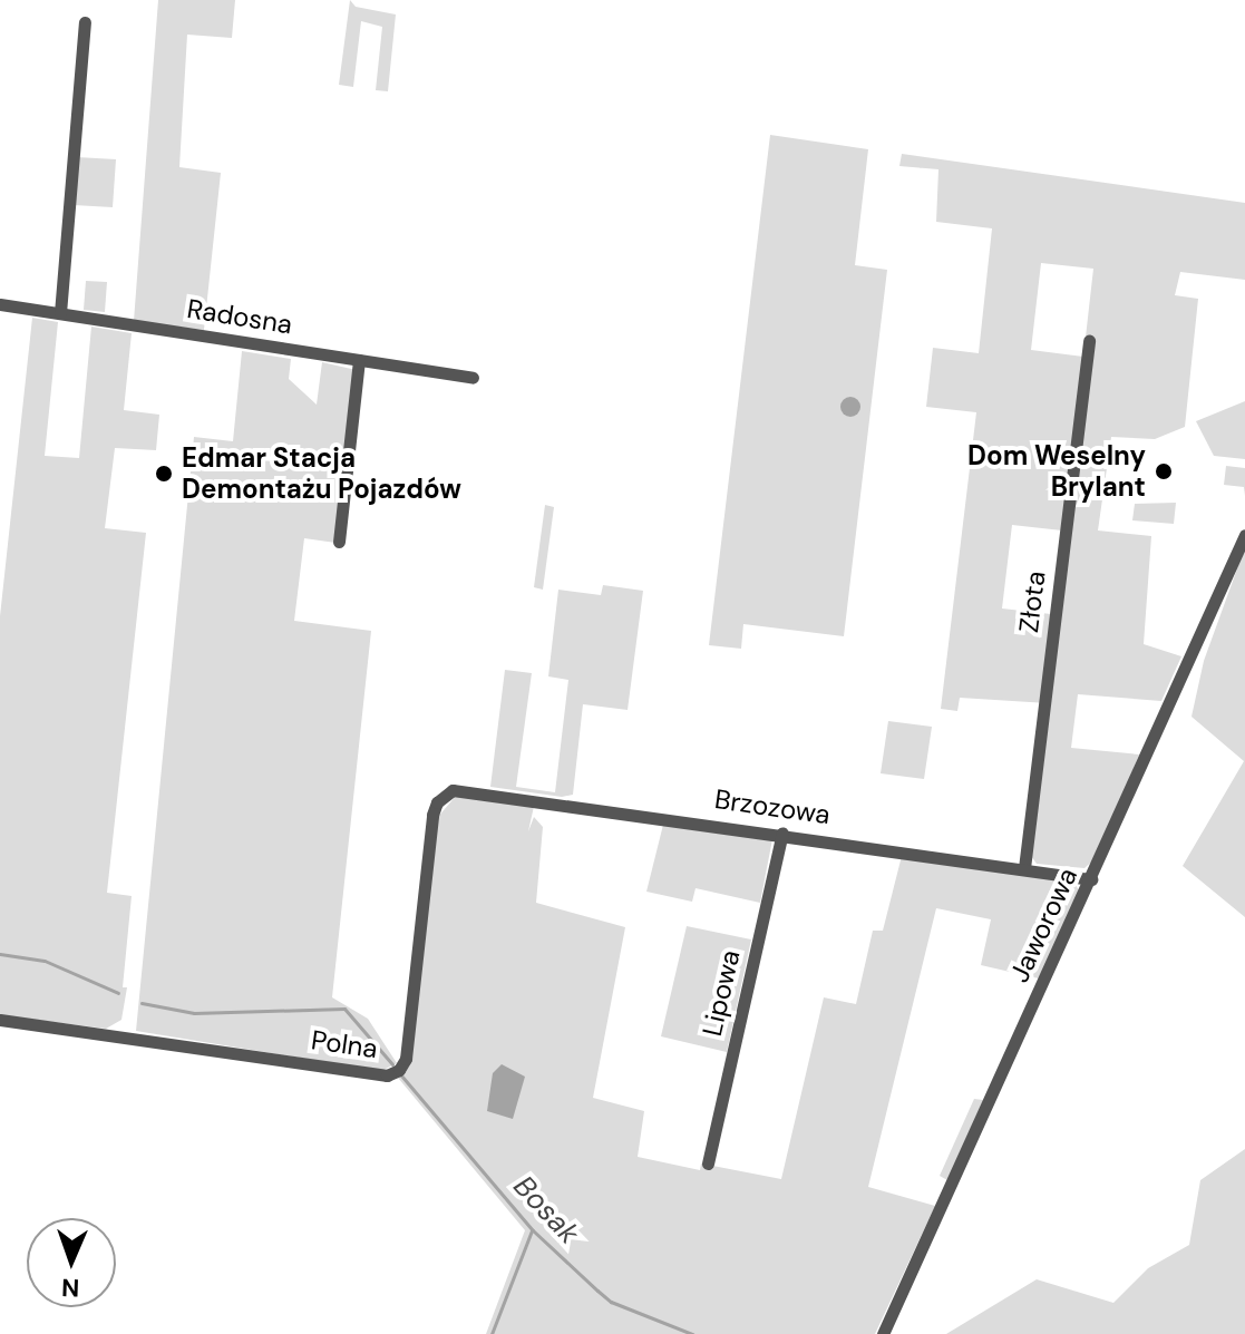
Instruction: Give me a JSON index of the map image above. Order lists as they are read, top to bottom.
{
  "streets": {
    "street": [
      "Radosna",
      "Złota",
      "Brzozowa",
      "Jaworowa",
      "Lipowa",
      "Polna"
    ]
  },
  "crossings": [
    ["Złota", "Brzozowa"],
    ["Brzozowa", "Jaworowa"],
    ["Brzozowa", "Lipowa"],
    ["Brzozowa", "Polna"]
  ],
  "water": ["Bosak"],
  "places": ["Dom Weselny Brylant", "Edmar Stacja Demontażu Pojazdów"],
  "north": "bottom"
}
